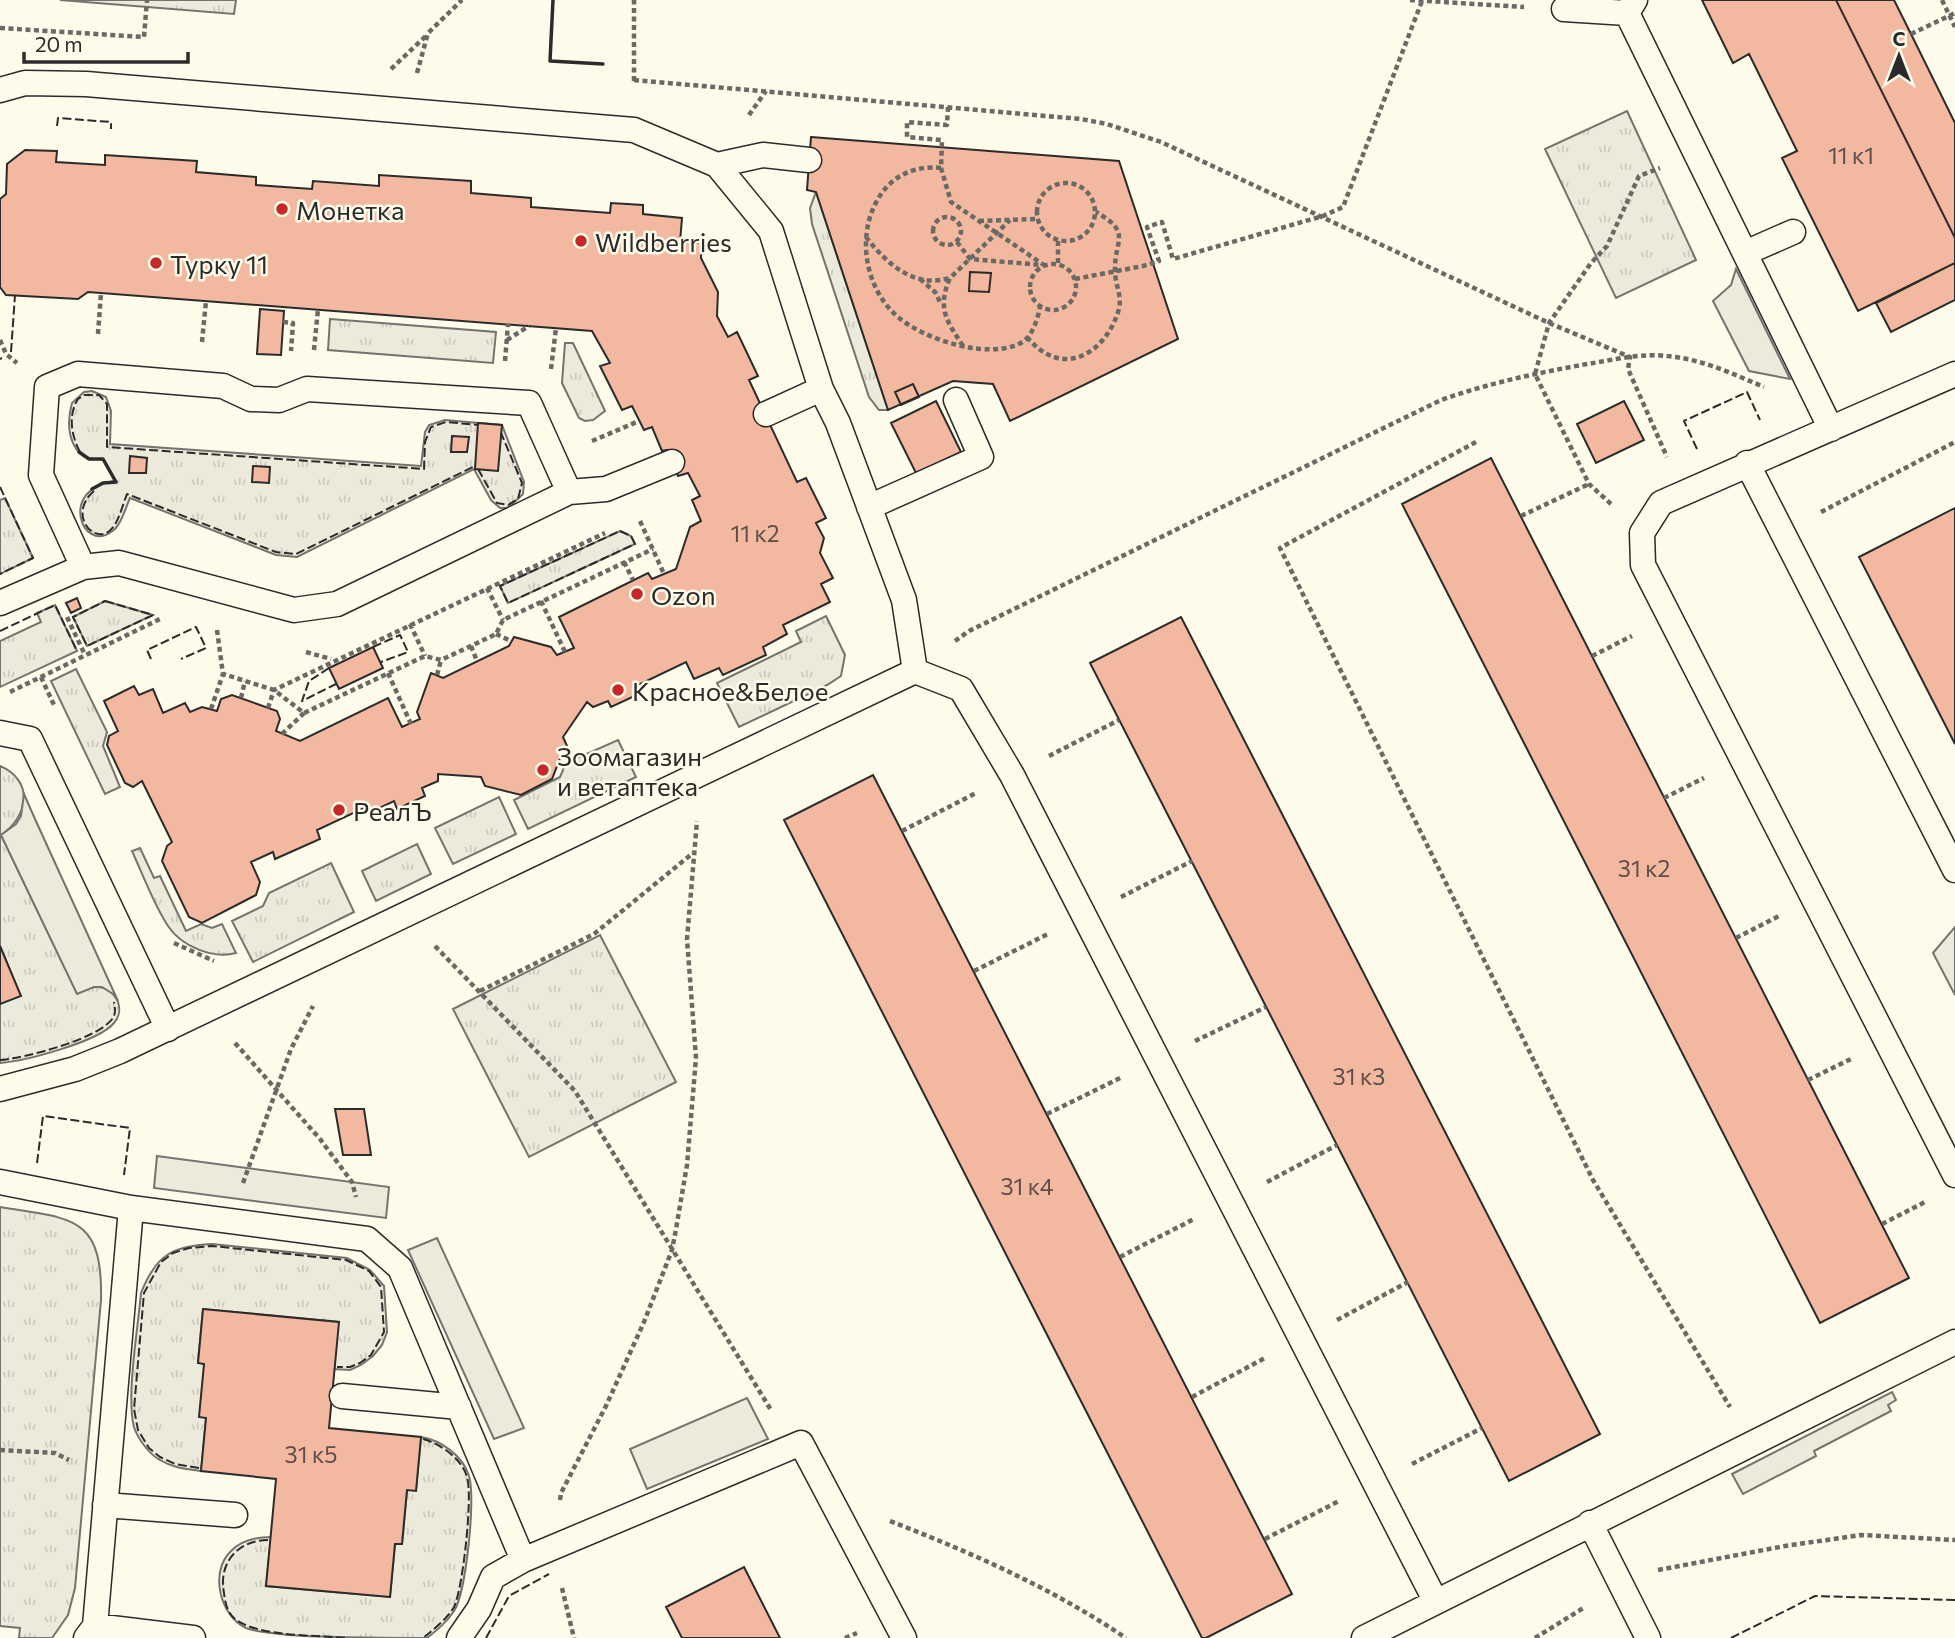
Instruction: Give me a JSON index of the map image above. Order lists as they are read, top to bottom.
{
  "places": [
    "Монетка",
    "Wildberries",
    "Турку 11",
    "Ozon",
    "Красное&Белое",
    "Зоомагазин и ветаптека",
    "РеалЪ"
  ],
  "house_numbers": [
    "11 к1",
    "11 к2",
    "31 к2",
    "31 к3",
    "31 к4",
    "31 к5"
  ],
  "scale_bar": "20 m",
  "north": "top"
}
